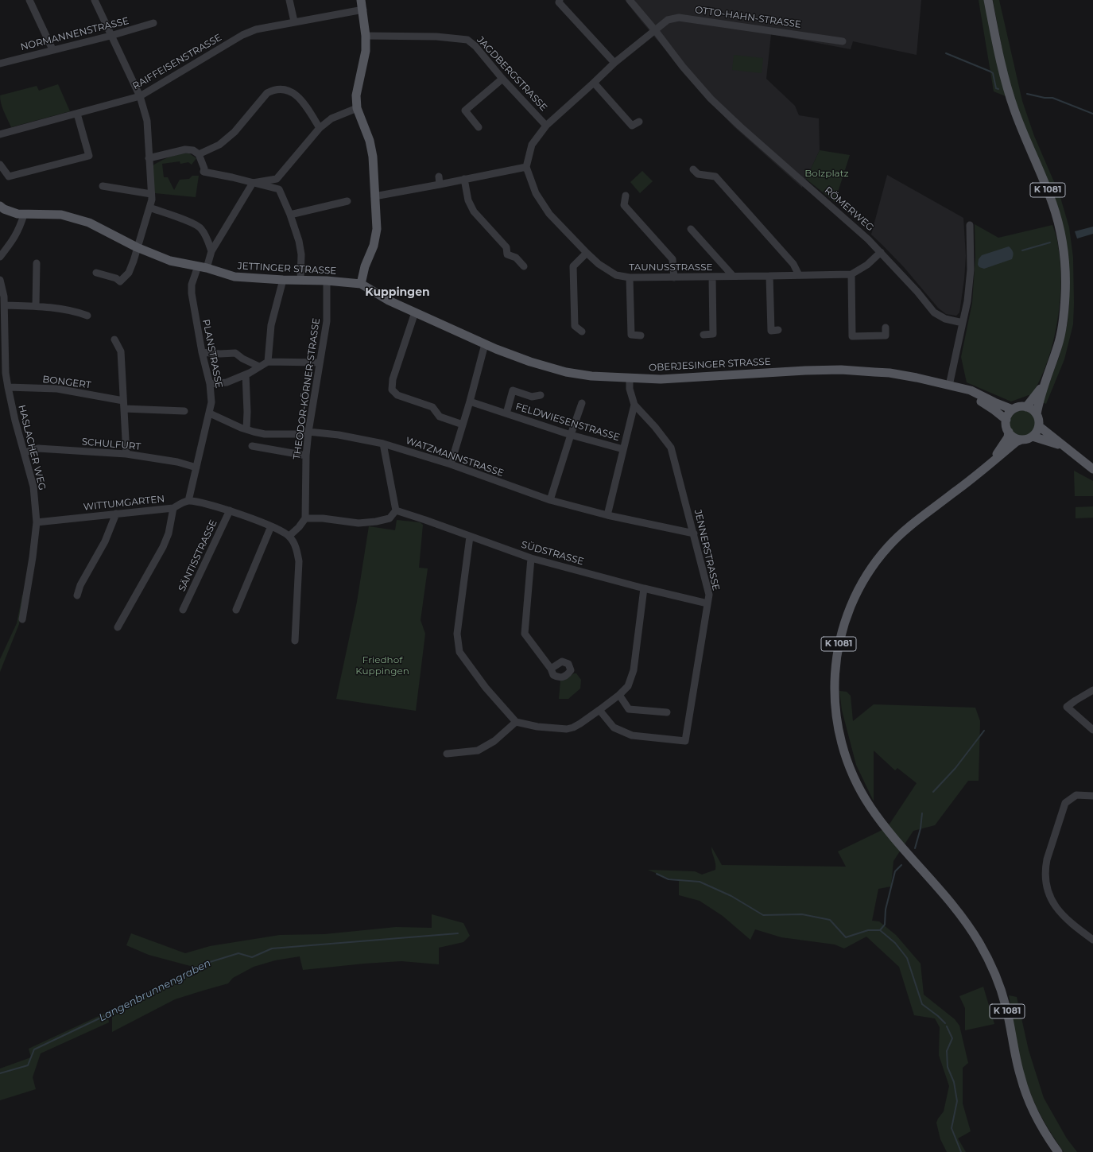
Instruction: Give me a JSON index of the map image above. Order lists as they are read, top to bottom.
{
  "streets": {
    "main road": ["K 1081", "JETTINGER STRASSE", "OBERJESINGER STRASSE"],
    "street": [
      "OTTO-HAHN-STRASSE",
      "NORMANNENSTRASSE",
      "RAIFFEISENSTRASSE",
      "JAGDBERGSTRASSE",
      "RÖMERWEG",
      "TAUNUSSTRASSE",
      "PLANSTRASSE",
      "BONGERT",
      "THEODOR-KÖRNER-STRASSE",
      "FELDWIESENSTRASSE",
      "SCHULFURT",
      "HASLACHER WEG",
      "WATZMANNSTRASSE",
      "WITTUMGARTEN",
      "JENNERSTRASSE",
      "SÜDSTRASSE",
      "SÄNTISSTRASSE"
    ]
  },
  "crossings": [
    ["OTTO-HAHN-STRASSE", "RÖMERWEG"],
    ["RÖMERWEG", "TAUNUSSTRASSE"],
    ["JETTINGER STRASSE", "PLANSTRASSE"],
    ["JETTINGER STRASSE", "OBERJESINGER STRASSE"],
    ["JETTINGER STRASSE", "THEODOR-KÖRNER-STRASSE"],
    ["PLANSTRASSE", "SCHULFURT"],
    ["PLANSTRASSE", "WATZMANNSTRASSE"],
    ["PLANSTRASSE", "WITTUMGARTEN"],
    ["OBERJESINGER STRASSE", "JENNERSTRASSE"],
    ["BONGERT", "HASLACHER WEG"],
    ["THEODOR-KÖRNER-STRASSE", "WATZMANNSTRASSE"],
    ["SCHULFURT", "HASLACHER WEG"],
    ["HASLACHER WEG", "WITTUMGARTEN"],
    ["WATZMANNSTRASSE", "JENNERSTRASSE"],
    ["JENNERSTRASSE", "SÜDSTRASSE"]
  ],
  "districts": ["Kuppingen"],
  "water": ["Langenbrunnengraben"],
  "parks": ["Bolzplatz", "Friedhof Kuppingen"]
}
